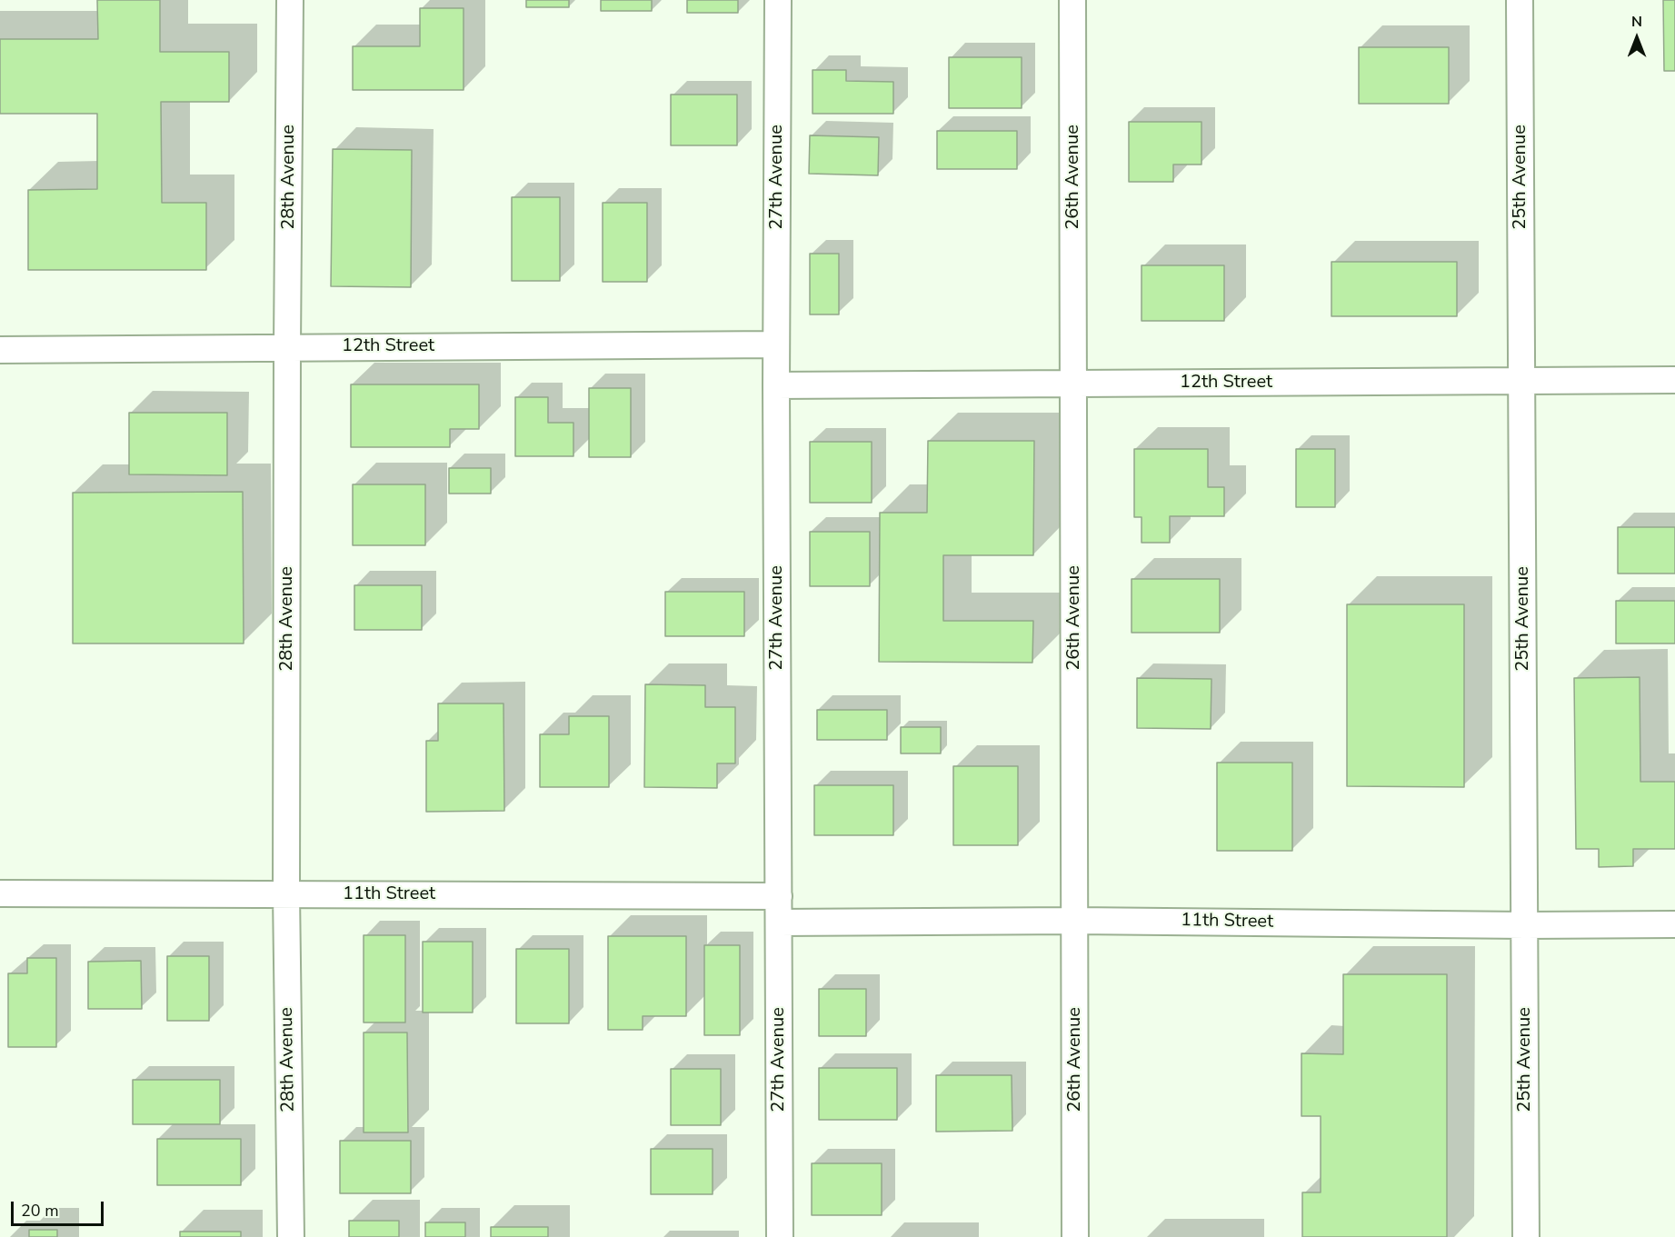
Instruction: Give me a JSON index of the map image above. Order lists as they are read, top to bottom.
{
  "streets": {
    "street": [
      "28th Avenue",
      "27th Avenue",
      "26th Avenue",
      "25th Avenue",
      "12th Street",
      "11th Street"
    ]
  },
  "crossings": [
    ["28th Avenue", "12th Street"],
    ["28th Avenue", "11th Street"],
    ["27th Avenue", "12th Street"],
    ["27th Avenue", "11th Street"],
    ["26th Avenue", "12th Street"],
    ["26th Avenue", "11th Street"],
    ["25th Avenue", "12th Street"],
    ["25th Avenue", "11th Street"]
  ],
  "scale_bar": "20 m",
  "north": "top"
}
